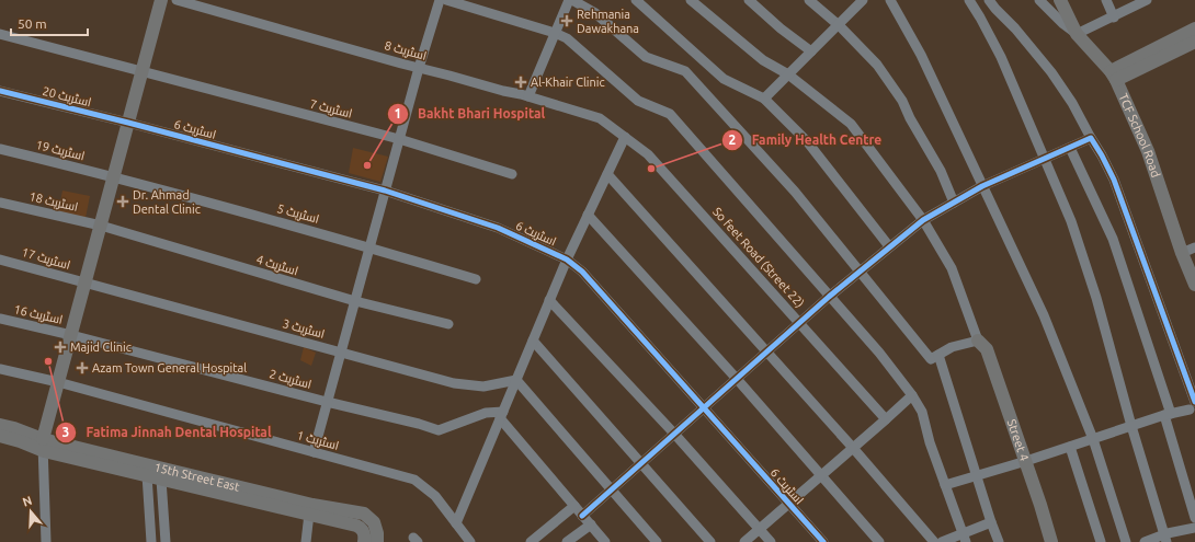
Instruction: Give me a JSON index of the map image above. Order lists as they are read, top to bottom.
{
  "streets": {
    "street": [
      "اسٹریٹ 8",
      "اسٹریٹ 20",
      "اسٹریٹ 7",
      "اسٹریٹ 6",
      "TCF School Road",
      "اسٹریٹ 19",
      "اسٹریٹ 18",
      "اسٹریٹ 5",
      "So feet Road (Street 22)",
      "اسٹریٹ 17",
      "اسٹریٹ 4",
      "اسٹریٹ 16",
      "اسٹریٹ 3",
      "اسٹریٹ 2",
      "Street 4",
      "اسٹریٹ 1",
      "15th Street East"
    ]
  },
  "crossings": [
    ["اسٹریٹ 8", "So feet Road (Street 22)"],
    ["اسٹریٹ 20", "اسٹریٹ 6"],
    ["اسٹریٹ 19", "اسٹریٹ 5"],
    ["اسٹریٹ 18", "اسٹریٹ 4"],
    ["اسٹریٹ 17", "اسٹریٹ 3"],
    ["اسٹریٹ 16", "اسٹریٹ 2"]
  ],
  "places": {
    "health": [
      "Rehmania Dawakhana",
      "Al-Khair Clinic",
      "Dr. Ahmad Dental Clinic",
      "Majid Clinic",
      "Azam Town General Hospital"
    ],
    "other": ["Bakht Bhari Hospital", "Family Health Centre", "Fatima Jinnah Dental Hospital"]
  },
  "scale_bar": "50 m",
  "north": "top"
}
